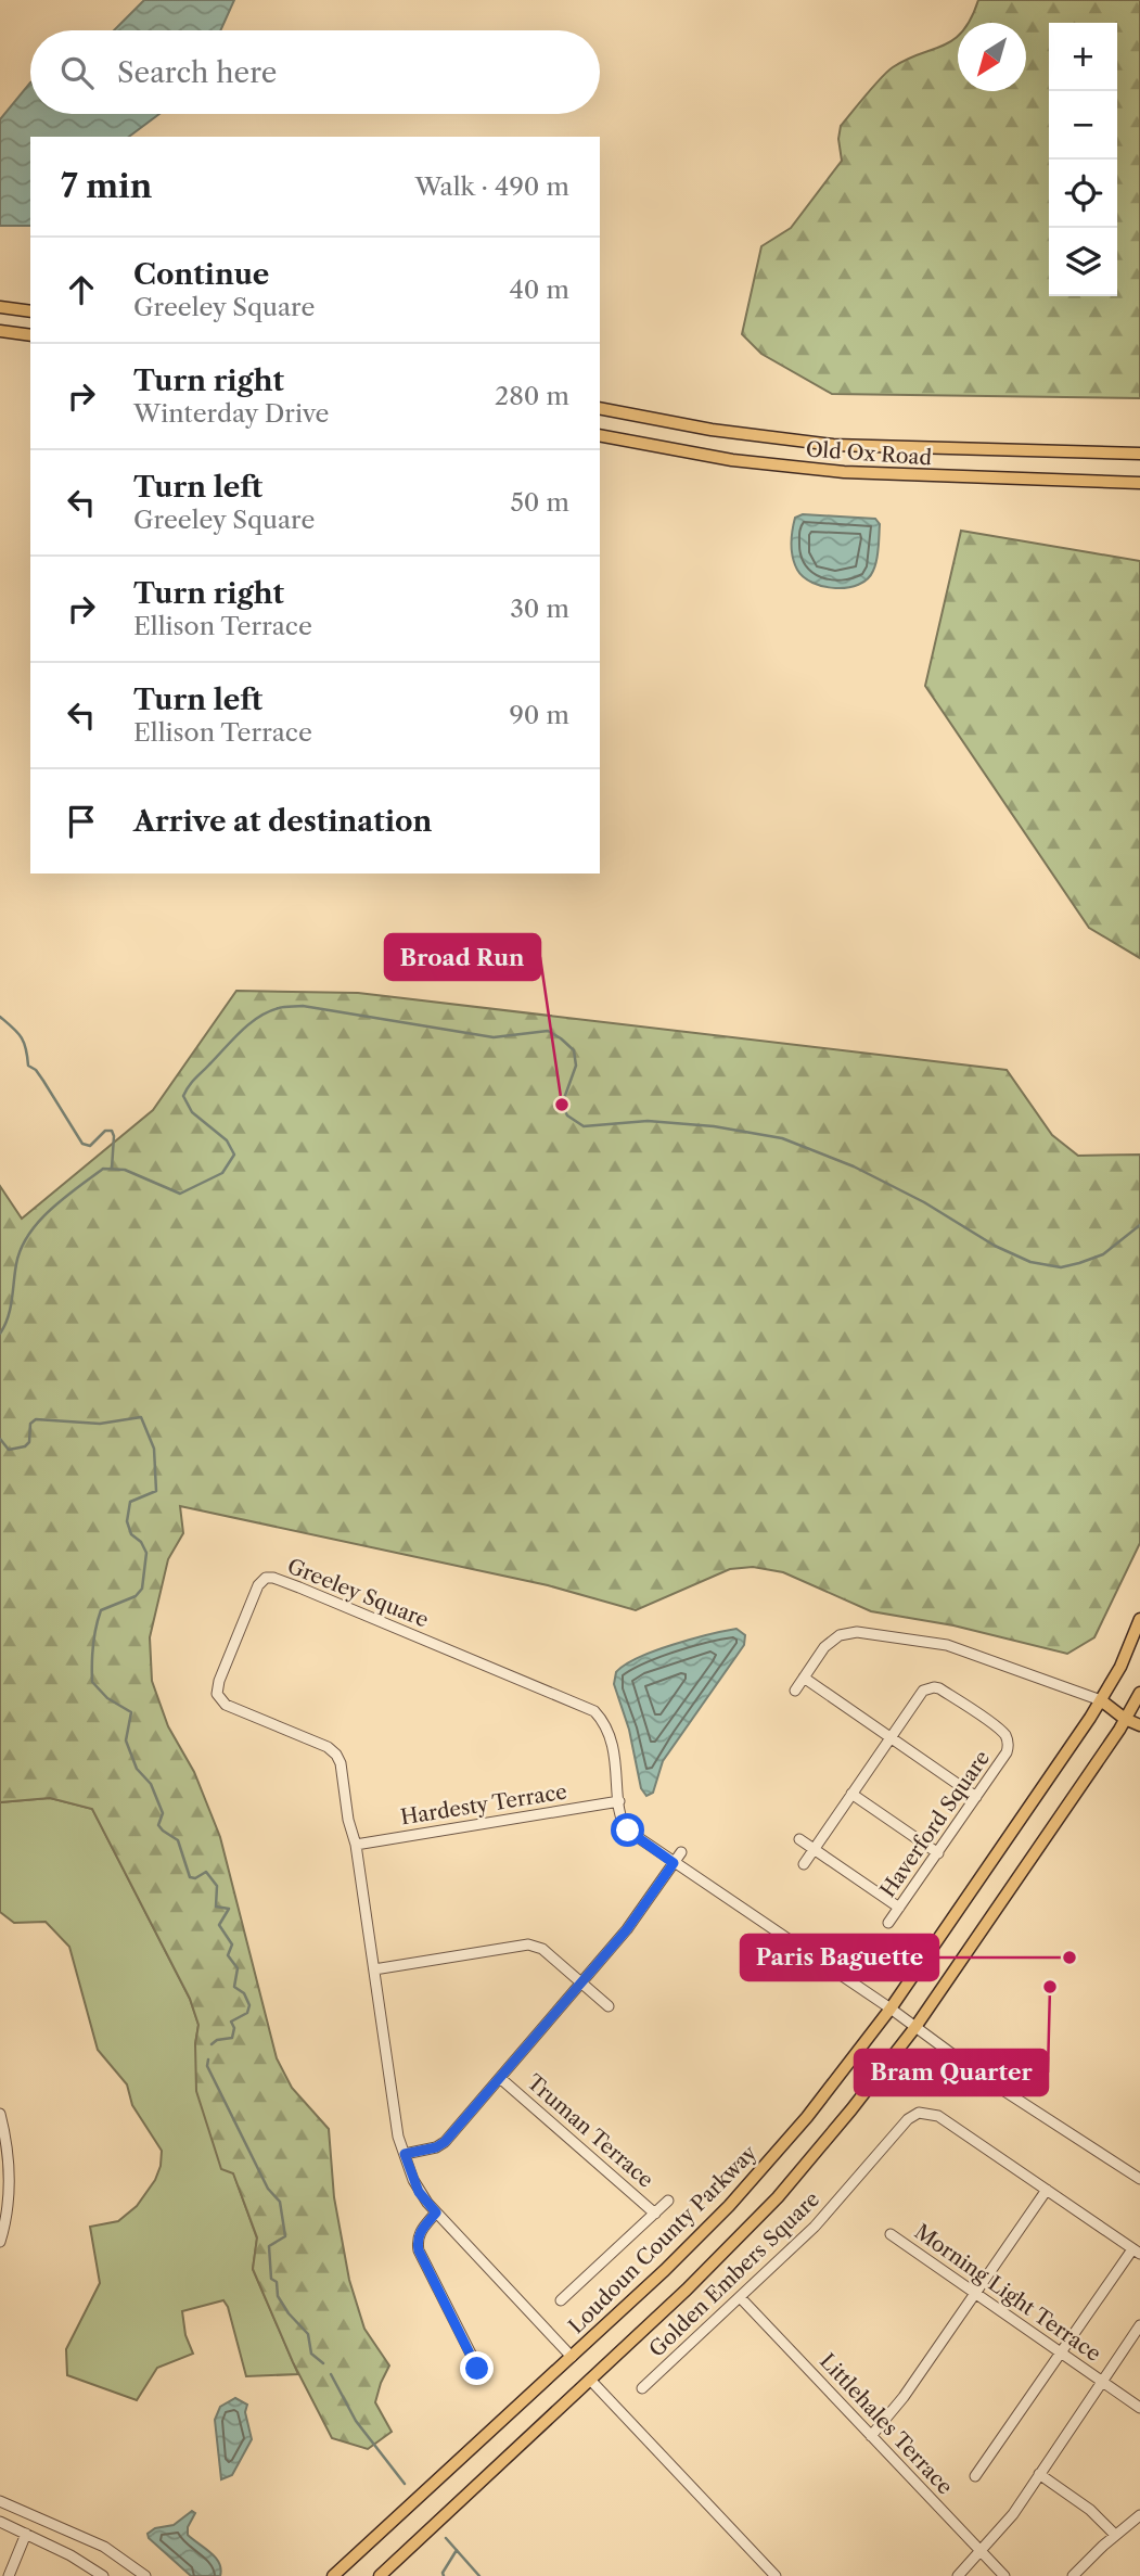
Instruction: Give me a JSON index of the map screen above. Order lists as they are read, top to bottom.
{
  "streets": {
    "main road": ["Old Ox Road", "Loudoun County Parkway"],
    "street": [
      "Greeley Square",
      "Hardesty Terrace",
      "Haverford Square",
      "Truman Terrace",
      "Golden Embers Square",
      "Morning Light Terrace",
      "Littlehales Terrace"
    ]
  },
  "crossings": [
    ["Greeley Square", "Hardesty Terrace"],
    ["Greeley Square", "Loudoun County Parkway"],
    ["Golden Embers Square", "Littlehales Terrace"]
  ],
  "places": ["Broad Run", "Paris Baguette", "Bram Quarter"],
  "north": "bottom left",
  "page": {
    "map_buttons": ["+", "−"],
    "search": "Search here",
    "heading": ["7 min", "Walk · 490 m"],
    "list": [
      ["Continue", "Greeley Square", "40 m"],
      ["Turn right", "Winterday Drive", "280 m"],
      ["Turn left", "Greeley Square", "50 m"],
      ["Turn right", "Ellison Terrace", "30 m"],
      ["Turn left", "Ellison Terrace", "90 m"],
      "Arrive at destination"
    ]
  }
}
